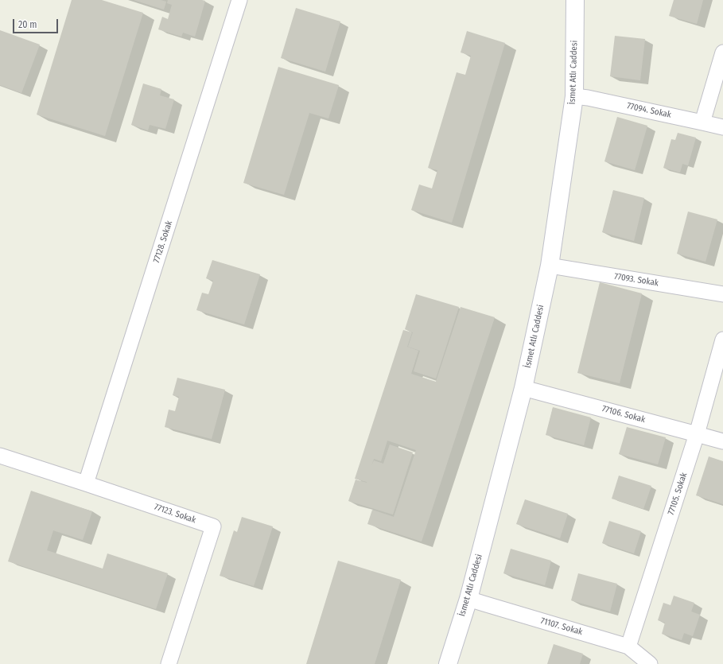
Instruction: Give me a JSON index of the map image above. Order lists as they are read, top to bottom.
{
  "streets": {
    "main road": ["İsmet Atlı Caddesi"],
    "street": [
      "77094. Sokak",
      "77128. Sokak",
      "77093. Sokak",
      "77106. Sokak",
      "77105. Sokak",
      "77123. Sokak",
      "71107. Sokak"
    ]
  },
  "crossings": [
    ["İsmet Atlı Caddesi", "77094. Sokak"],
    ["İsmet Atlı Caddesi", "77093. Sokak"],
    ["İsmet Atlı Caddesi", "77106. Sokak"],
    ["İsmet Atlı Caddesi", "71107. Sokak"],
    ["77128. Sokak", "77123. Sokak"],
    ["77106. Sokak", "77105. Sokak"],
    ["77105. Sokak", "71107. Sokak"]
  ],
  "scale_bar": "20 m"
}
